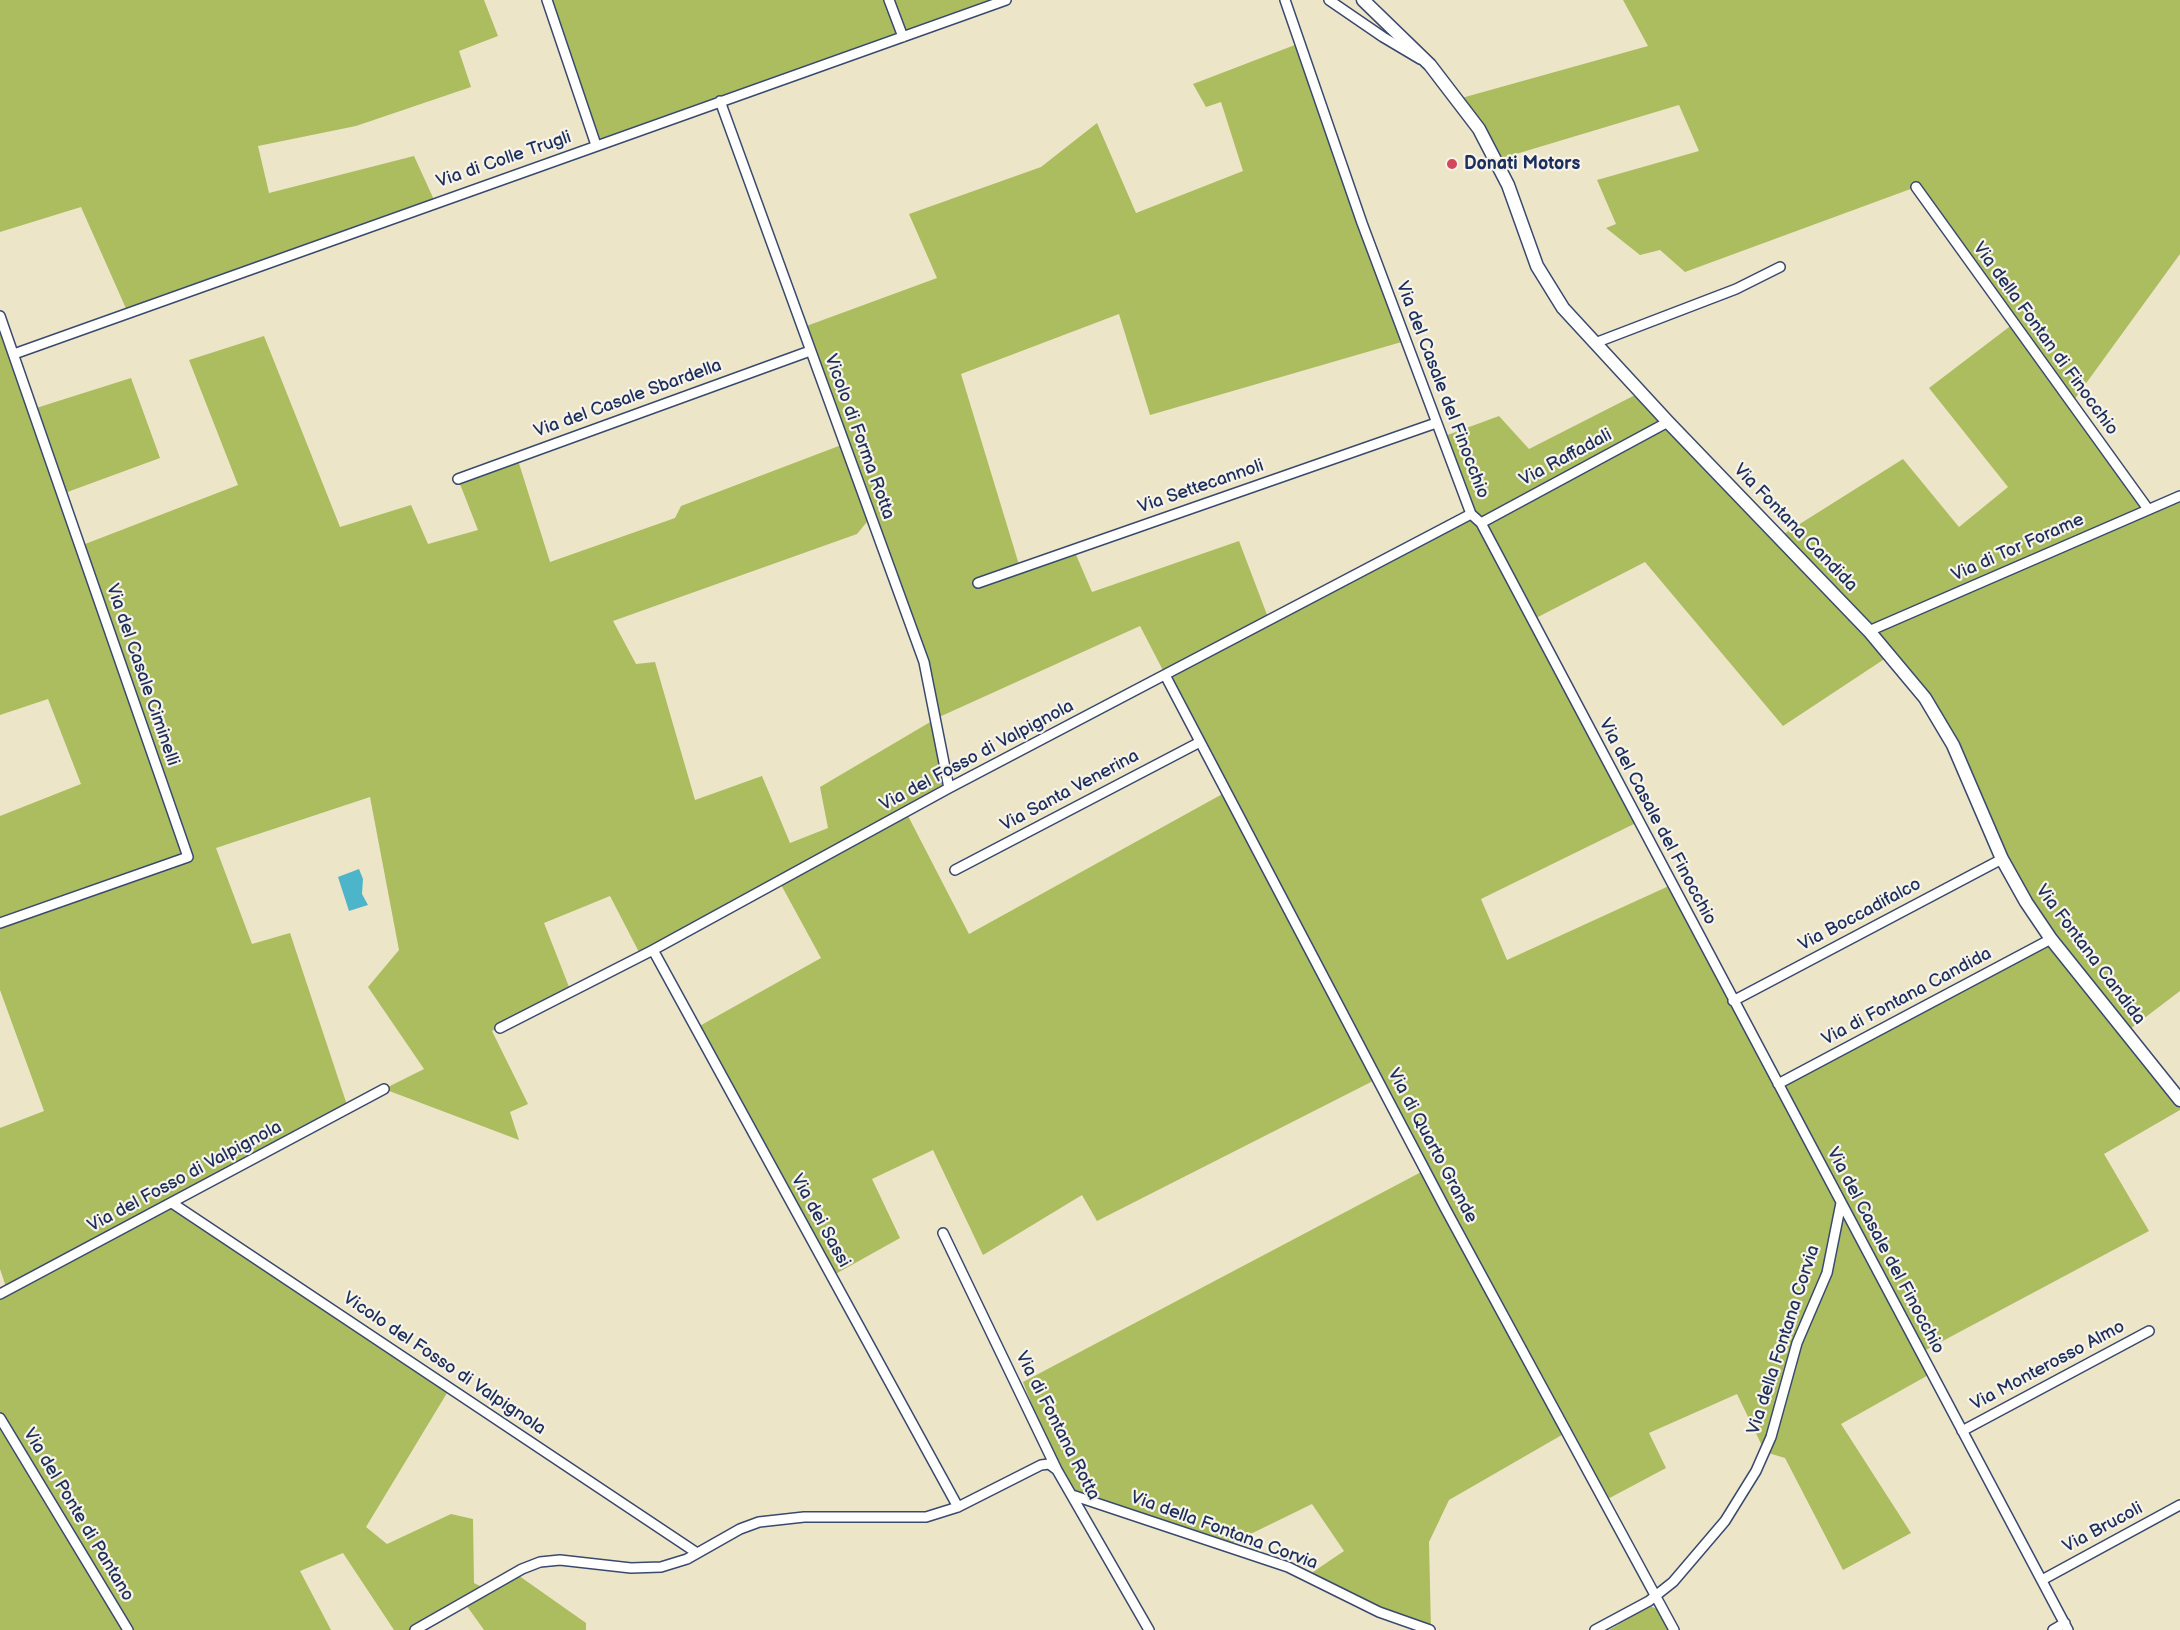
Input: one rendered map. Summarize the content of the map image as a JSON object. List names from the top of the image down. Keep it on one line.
{"streets":{"main road":["Via Fontana Candida"],"street":["Via di Colle Trugli","Via della Fontan di Finocchio","Via del Casale del Finocchio","Via del Casale Sbardella","Vicolo di Forma Rotta","Via Raffadali","Via Settecannoli","Via di Tor Forame","Via del Casale Ciminelli","Via del Fosso di Valpignola","Via Santa Venerina","Via Boccadifalco","Via di Fontana Candida","Via di Quarto Grande","Via dei Sassi","Via della Fontana Corvia","Vicolo del Fosso di Valpignola","Via Monterosso Almo","Via di Fontana Rotta","Via del Ponte di Pantano","Via Brucoli"]},"crossings":[["Via di Colle Trugli","Vicolo di Forma Rotta"],["Via di Colle Trugli","Via del Casale Ciminelli"],["Via della Fontan di Finocchio","Via di Tor Forame"],["Via del Casale del Finocchio","Via Raffadali"],["Via del Casale del Finocchio","Via Settecannoli"],["Via del Casale del Finocchio","Via del Fosso di Valpignola"],["Via del Casale del Finocchio","Via Boccadifalco"],["Via del Casale del Finocchio","Via di Fontana Candida"],["Via del Casale del Finocchio","Via della Fontana Corvia"],["Via del Casale del Finocchio","Via Monterosso Almo"],["Via del Casale del Finocchio","Via Brucoli"],["Via del Casale Sbardella","Vicolo di Forma Rotta"],["Vicolo di Forma Rotta","Via del Fosso di Valpignola"],["Via Raffadali","Via Fontana Candida"],["Via Fontana Candida","Via di Tor Forame"],["Via Fontana Candida","Via Boccadifalco"],["Via Fontana Candida","Via di Fontana Candida"],["Via del Fosso di Valpignola","Via di Quarto Grande"],["Via del Fosso di Valpignola","Via dei Sassi"],["Via del Fosso di Valpignola","Vicolo del Fosso di Valpignola"],["Via Santa Venerina","Via di Quarto Grande"],["Via di Quarto Grande","Via della Fontana Corvia"],["Via della Fontana Corvia","Via di Fontana Rotta"]],"places":["Donati Motors"]}
